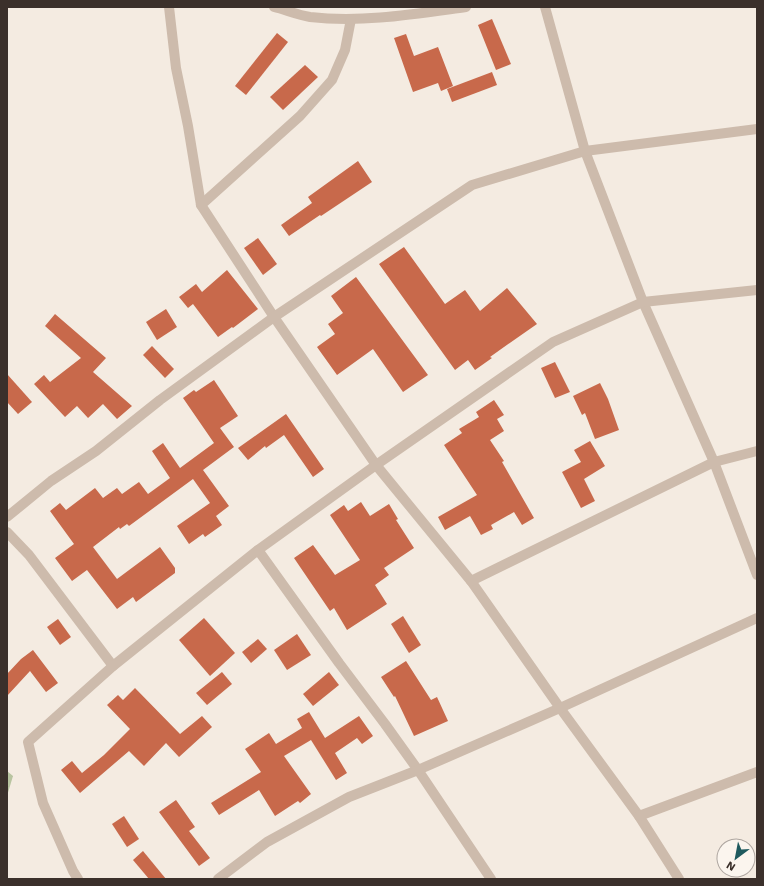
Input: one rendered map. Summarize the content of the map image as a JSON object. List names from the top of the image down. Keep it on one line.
{"north":"bottom left"}
